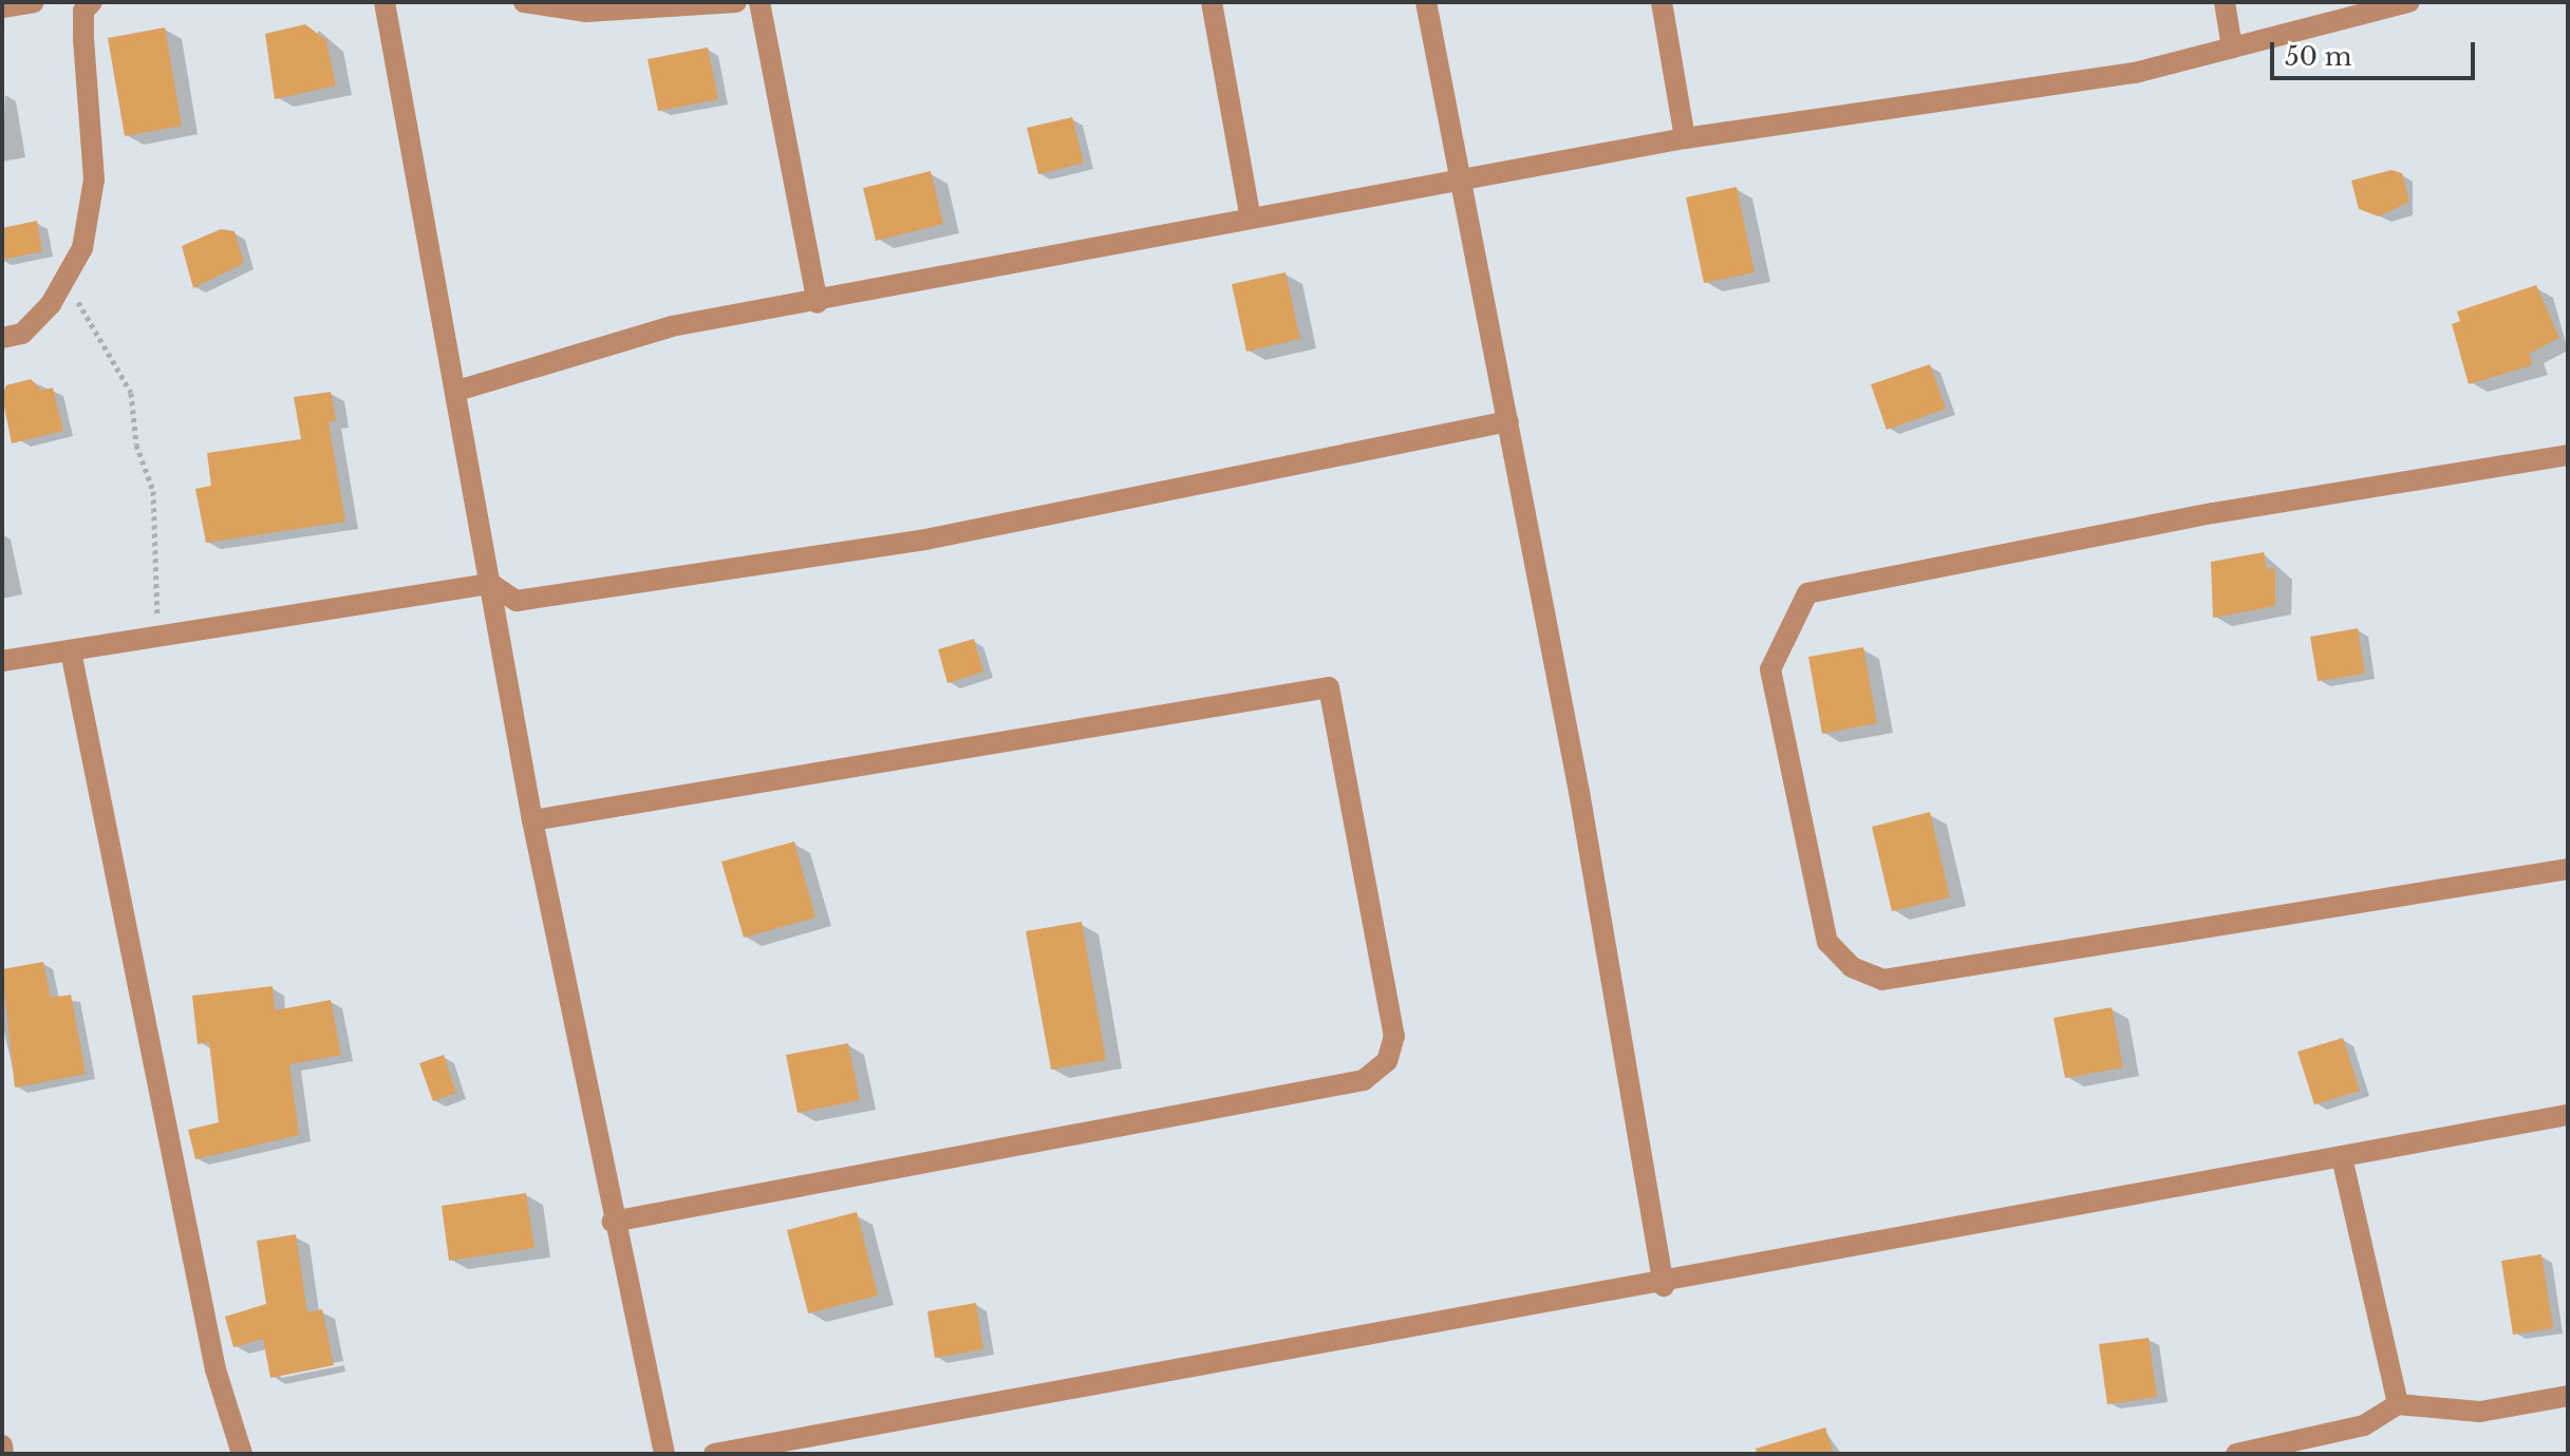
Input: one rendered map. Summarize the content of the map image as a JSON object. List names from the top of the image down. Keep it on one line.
{"scale_bar":"50 m"}
